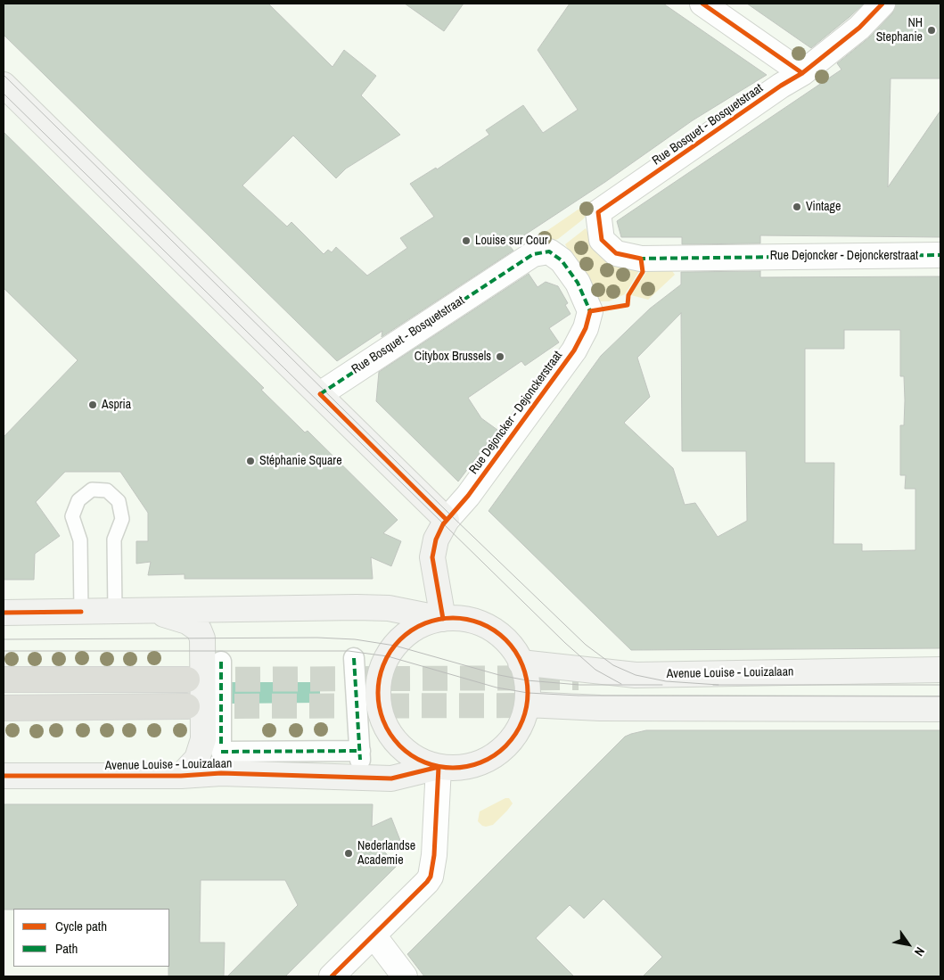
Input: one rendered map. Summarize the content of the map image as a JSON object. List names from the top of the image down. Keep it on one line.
{"streets":{"main road":["Avenue Louise - Louizalaan"],"street":["Rue Bosquet - Bosquetstraat","Rue Dejoncker - Dejonckerstraat"]},"crossings":[["Rue Bosquet - Bosquetstraat","Rue Dejoncker - Dejonckerstraat"]],"places":["NH Stephanie","Vintage","Louise sur Cour","Citybox Brussels","Aspria","Stéphanie Square","Nederlandse Academie"],"legend":["Cycle path","Path"],"north":"bottom right"}
